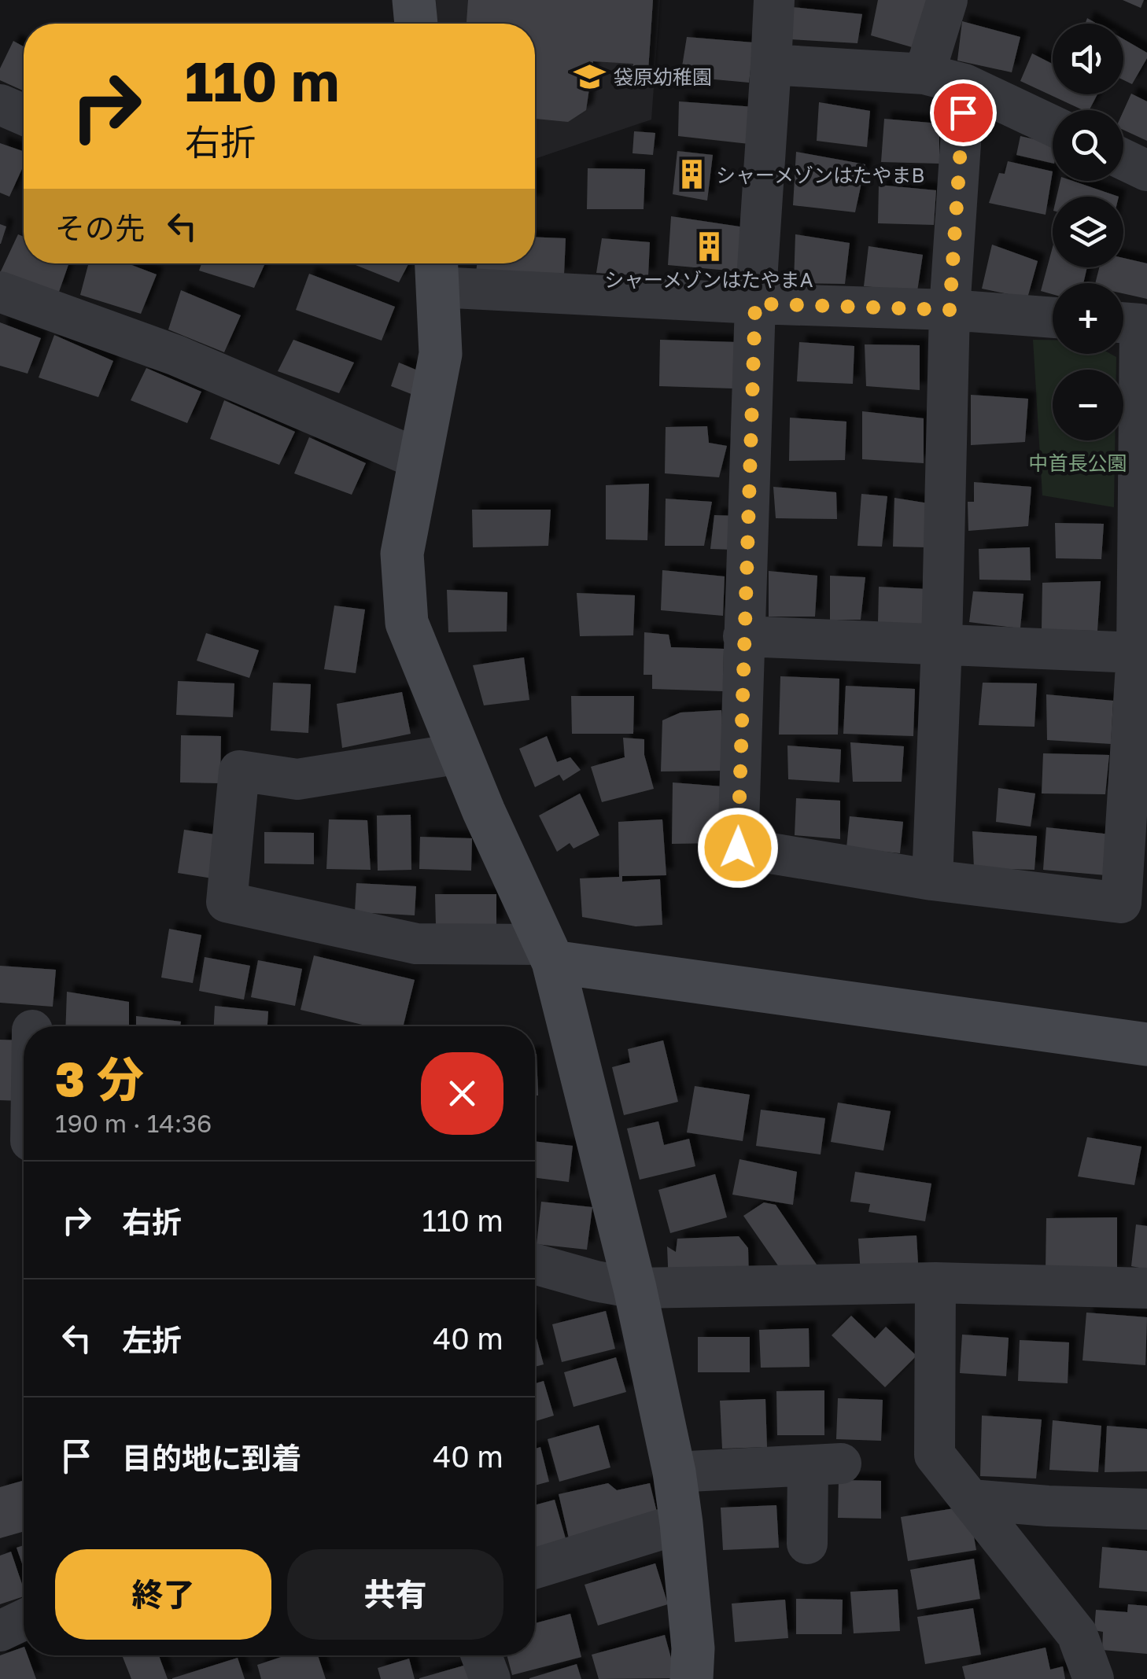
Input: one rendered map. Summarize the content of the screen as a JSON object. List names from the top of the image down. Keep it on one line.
{"parks":["中首長公園"],"places":{"school or university":["袋原幼稚園"],"building":["シャーメゾンはたやまB","シャーメゾンはたやまA"]},"page":{"map_buttons":["+","−"],"turn":["110 m","右折"],"then":"その先","heading":["3 分","190 m · 14:36"],"list":[{"name":"右折","value":"110 m"},{"name":"左折","value":"40 m"},{"name":"目的地に到着","value":"40 m"}],"buttons":["終了","共有"]}}
